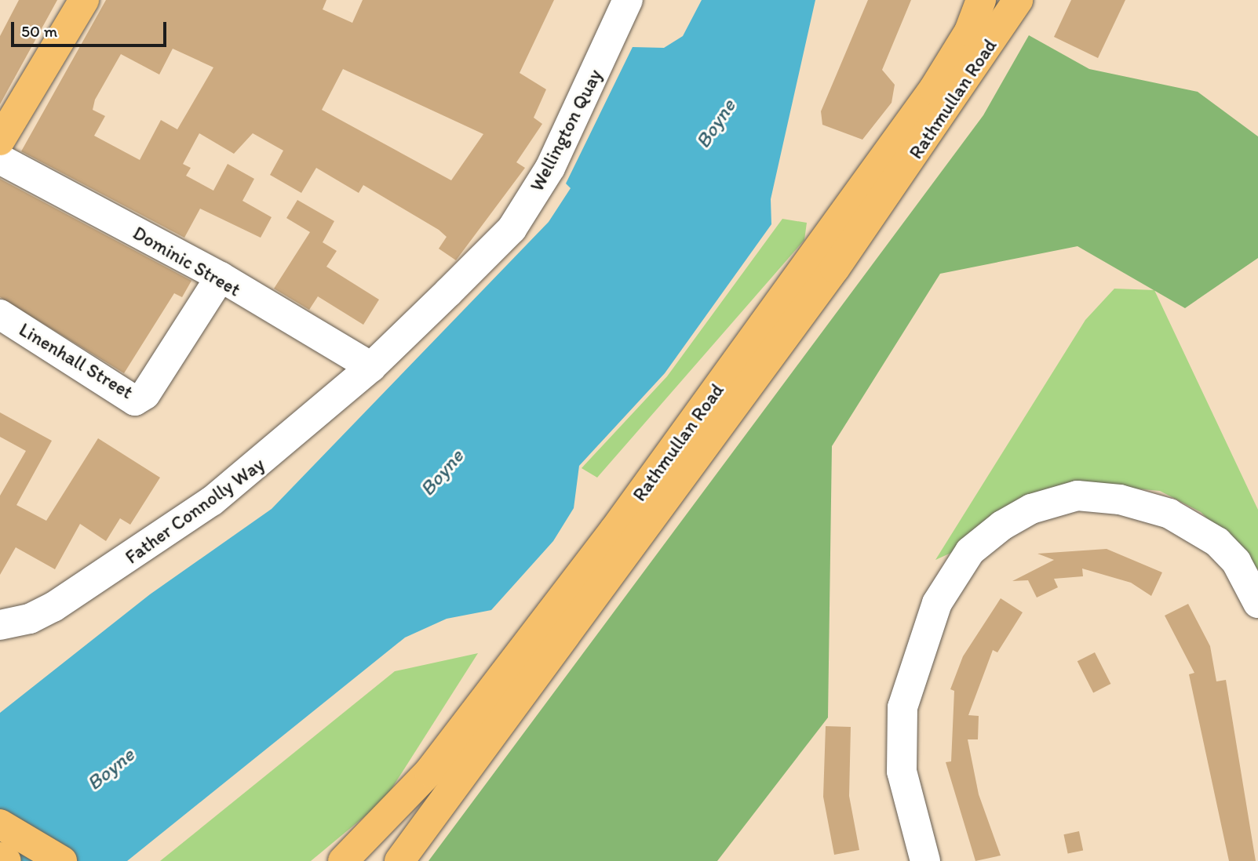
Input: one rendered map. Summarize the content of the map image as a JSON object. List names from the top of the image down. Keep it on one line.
{"streets":{"main road":["Rathmullan Road"],"street":["Wellington Quay","Dominic Street","Linenhall Street","Father Connolly Way"]},"crossings":[["Wellington Quay","Dominic Street"],["Wellington Quay","Father Connolly Way"],["Dominic Street","Linenhall Street"],["Dominic Street","Father Connolly Way"]],"water":["Boyne"],"scale_bar":"50 m"}
